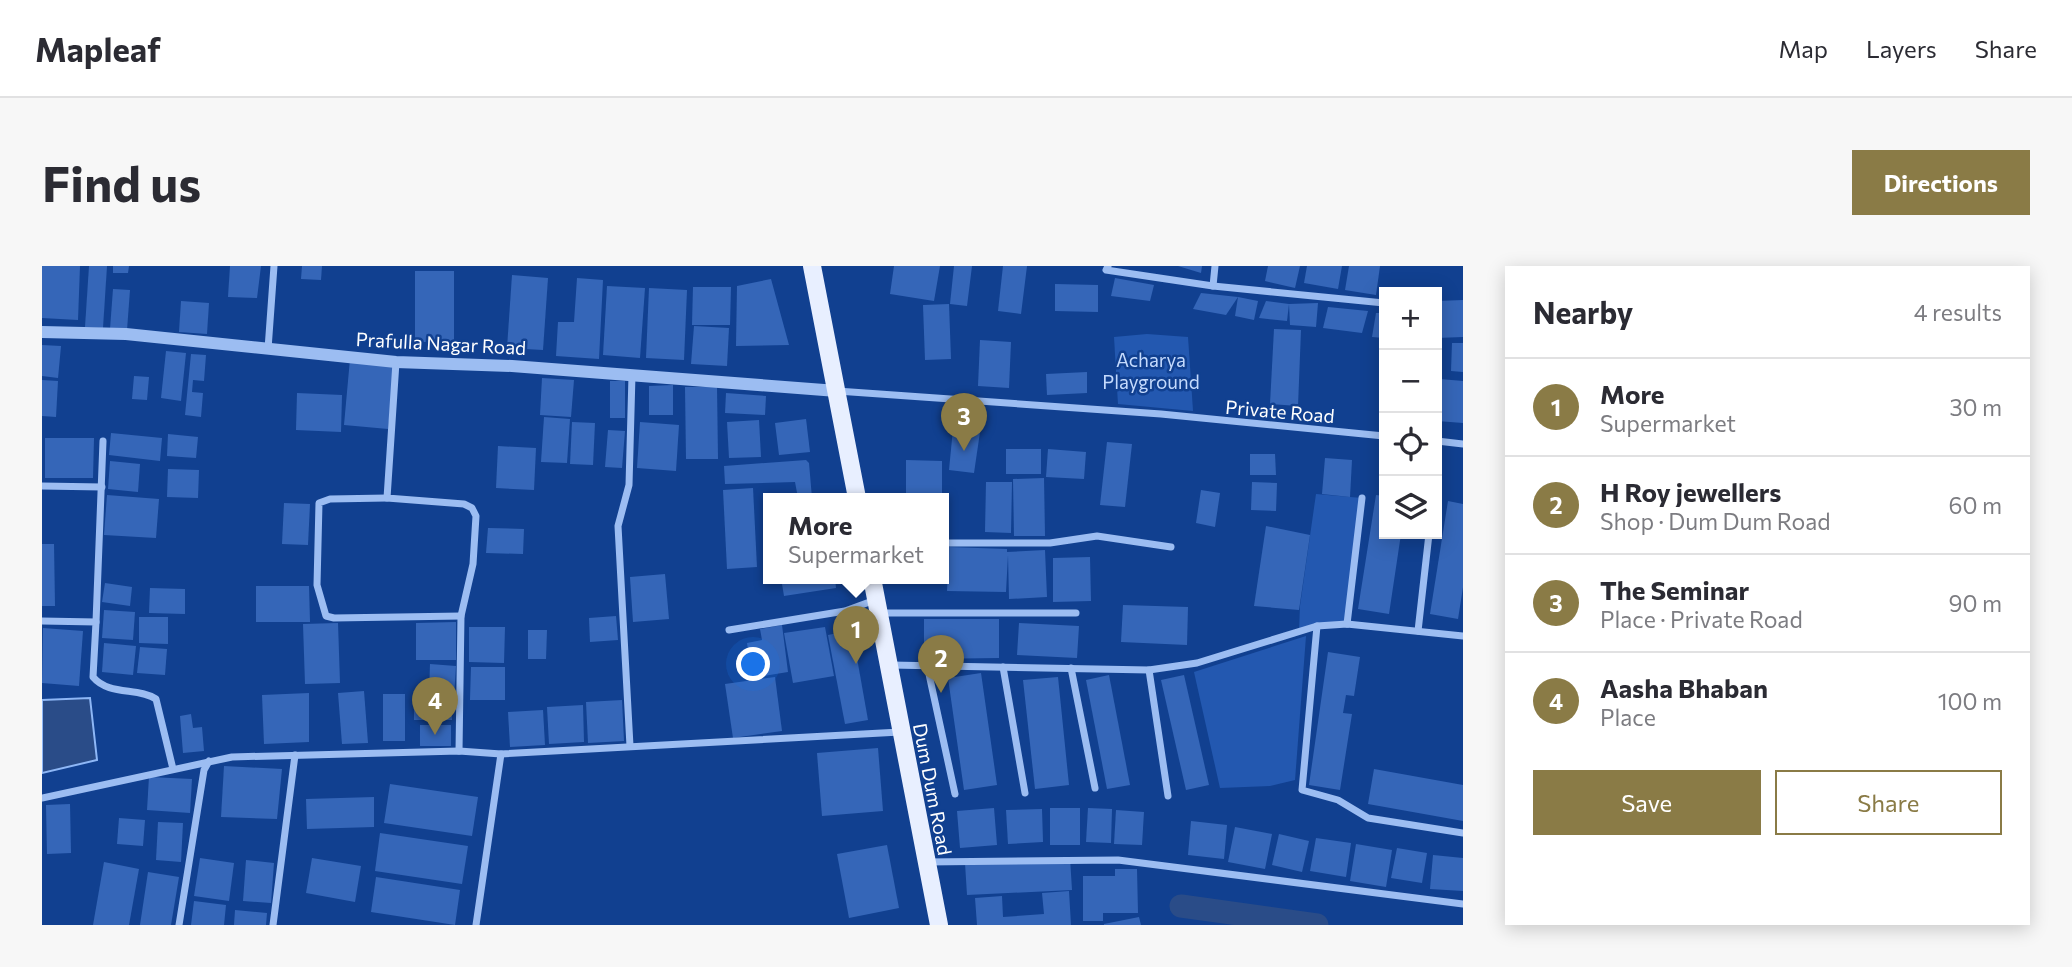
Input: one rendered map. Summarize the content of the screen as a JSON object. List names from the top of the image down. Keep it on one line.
{"streets":{"main road":["Dum Dum Road"],"street":["Prafulla Nagar Road","Private Road"]},"crossings":[["Prafulla Nagar Road","Private Road"]],"parks":["Acharya Playground"],"page":{"header":"Mapleaf","nav":["Map","Layers","Share"],"buttons":["Directions",["Save","Share"]],"title":"Find us","heading":["Nearby","4 results"],"map_buttons":["+","−"],"list":[{"mark":"1","name":"More","note":"Supermarket","value":"30 m"},{"mark":"2","name":"H Roy jewellers","note":"Shop · Dum Dum Road","value":"60 m"},{"mark":"3","name":"The Seminar","note":"Place · Private Road","value":"90 m"},{"mark":"4","name":"Aasha Bhaban","note":"Place","value":"100 m"}],"pins":["3","1","2","4"],"popup":["More","Supermarket"]}}
